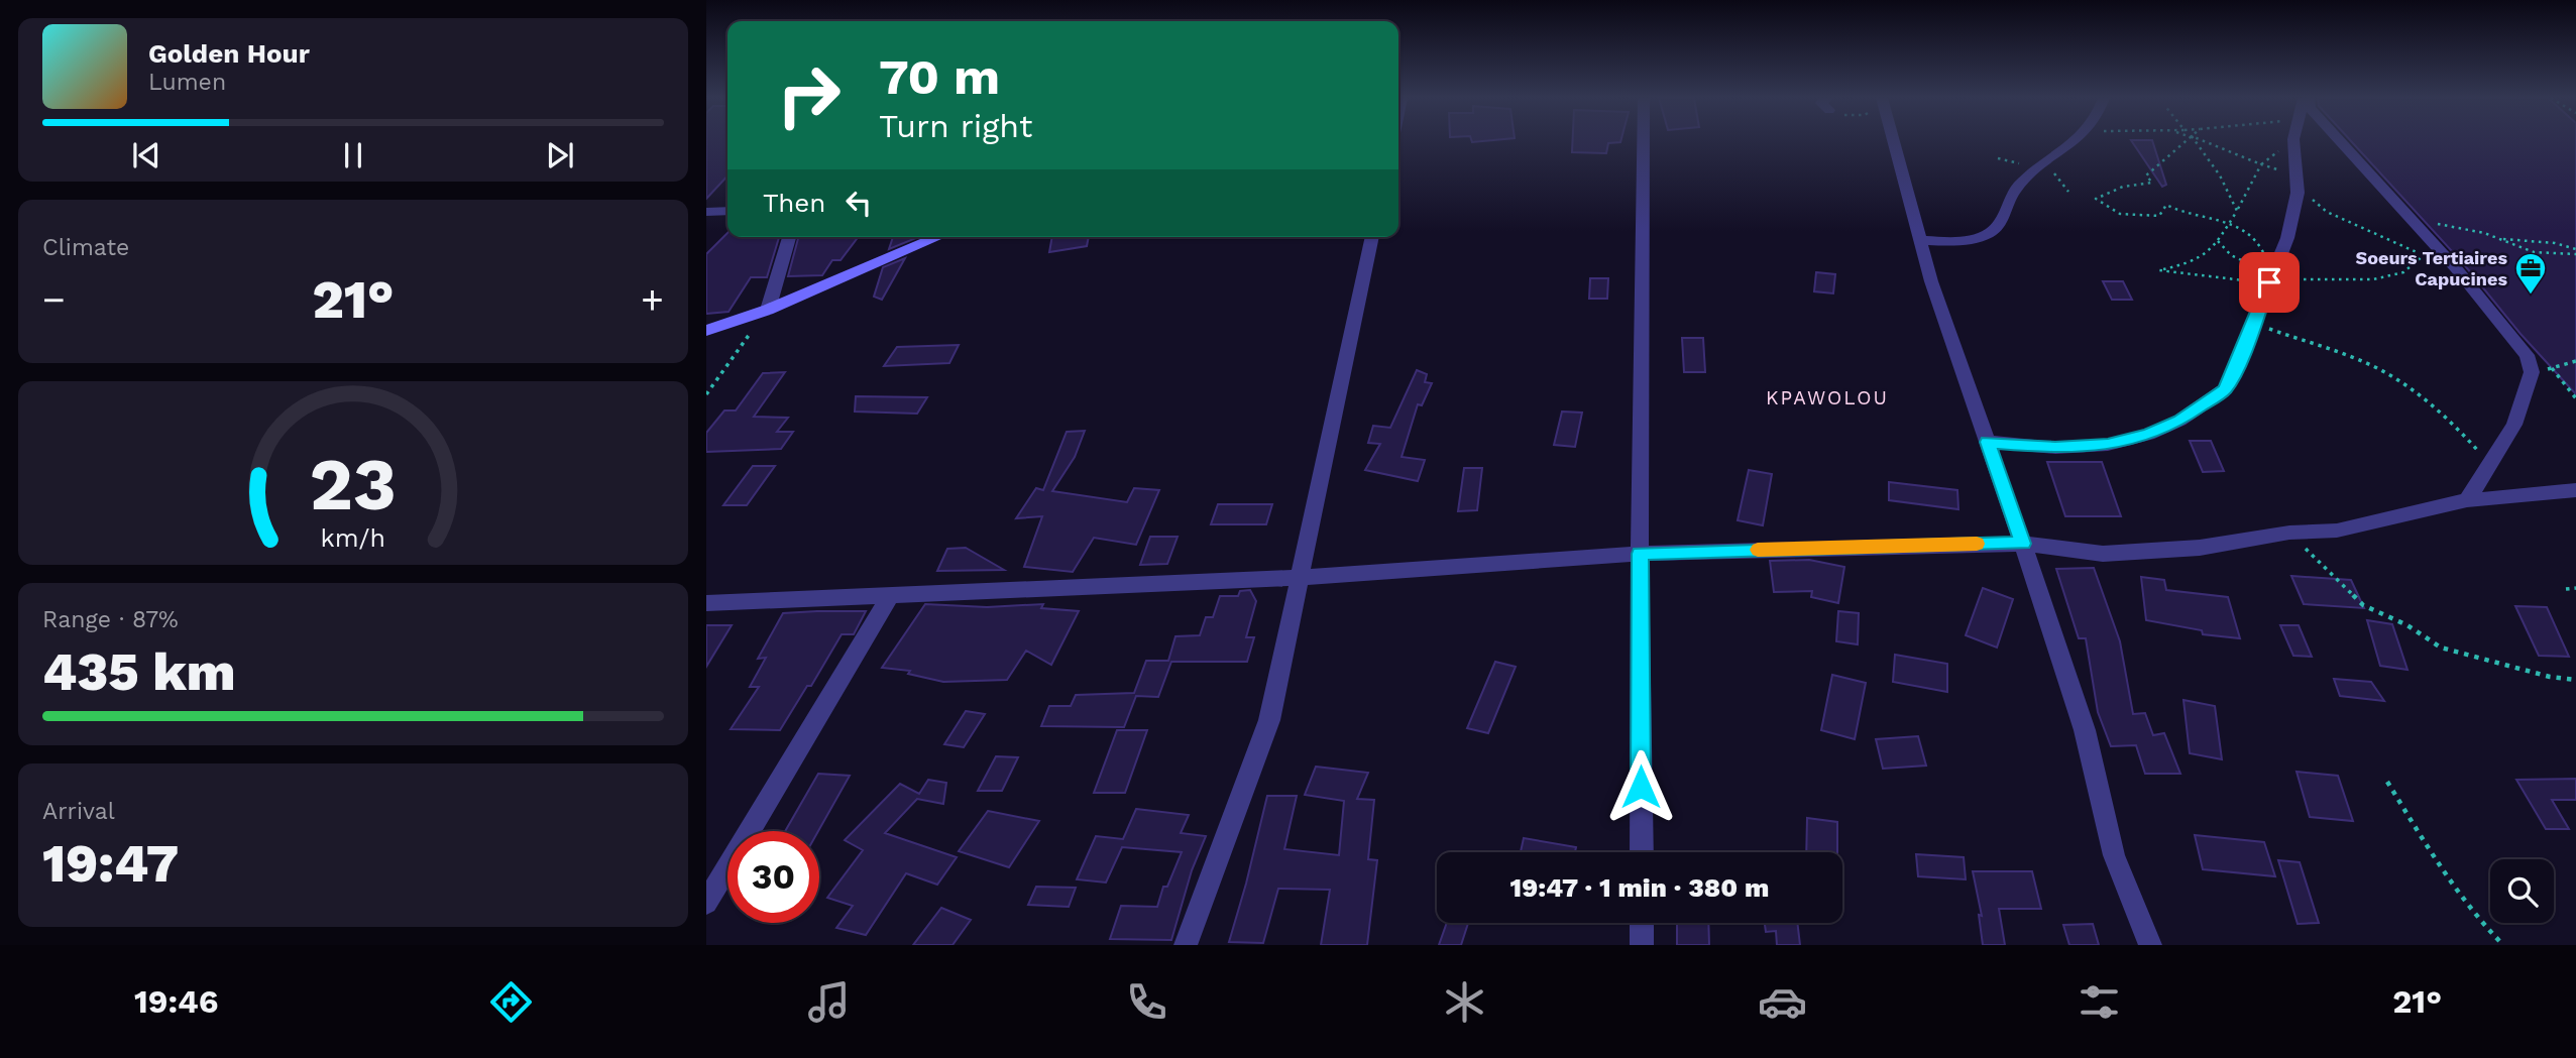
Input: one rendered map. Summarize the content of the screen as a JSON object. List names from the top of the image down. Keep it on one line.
{"districts":["KPAWOLOU"],"places":{"office":["Soeurs Tertiaires Capucines"]},"page":{"turn":["70 m","Turn right"],"song":["Golden Hour","Lumen"],"then":"Then","tile":["Climate",["Range · 87%","435 km"],["Arrival","19:47"]],"heat":["−","21°","+"],"limit":"30","trip":"19:47 · 1 min · 380 m","tabs":["19:46","21°"],"gauge":["23","km/h"]}}
